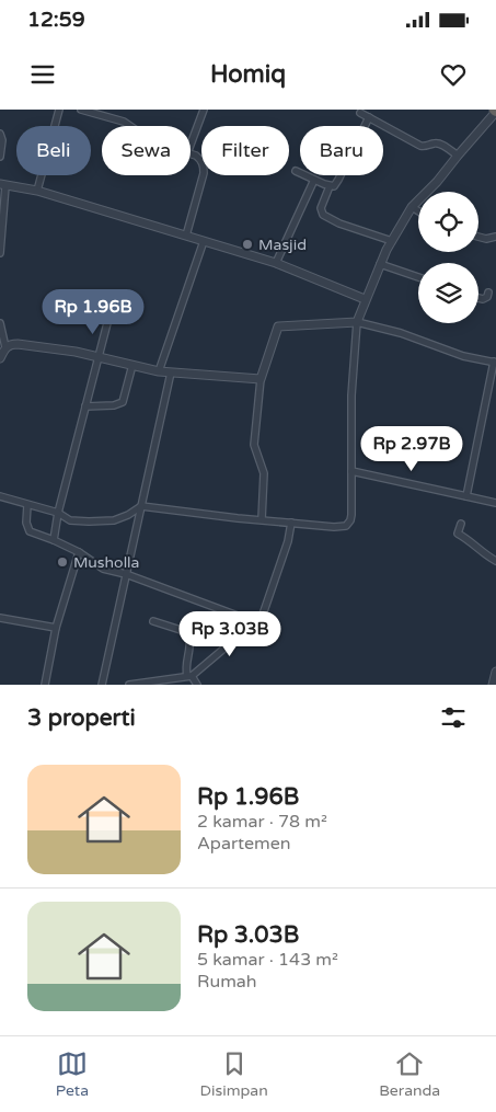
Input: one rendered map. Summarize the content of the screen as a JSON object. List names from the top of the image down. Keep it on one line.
{"places":["Masjid","Musholla"],"page":{"status":"12:59","header":"Homiq","chip":["Beli","Sewa","Filter","Baru"],"price":["Rp 1.96B","Rp 2.97B","Rp 3.03B"],"heading":"3 properti","list":[{"name":"Rp 1.96B","note":"2 kamar · 78 m² · Apartemen"},{"name":"Rp 3.03B","note":"5 kamar · 143 m² · Rumah"}],"tabs":["Peta","Disimpan","Beranda"]}}
